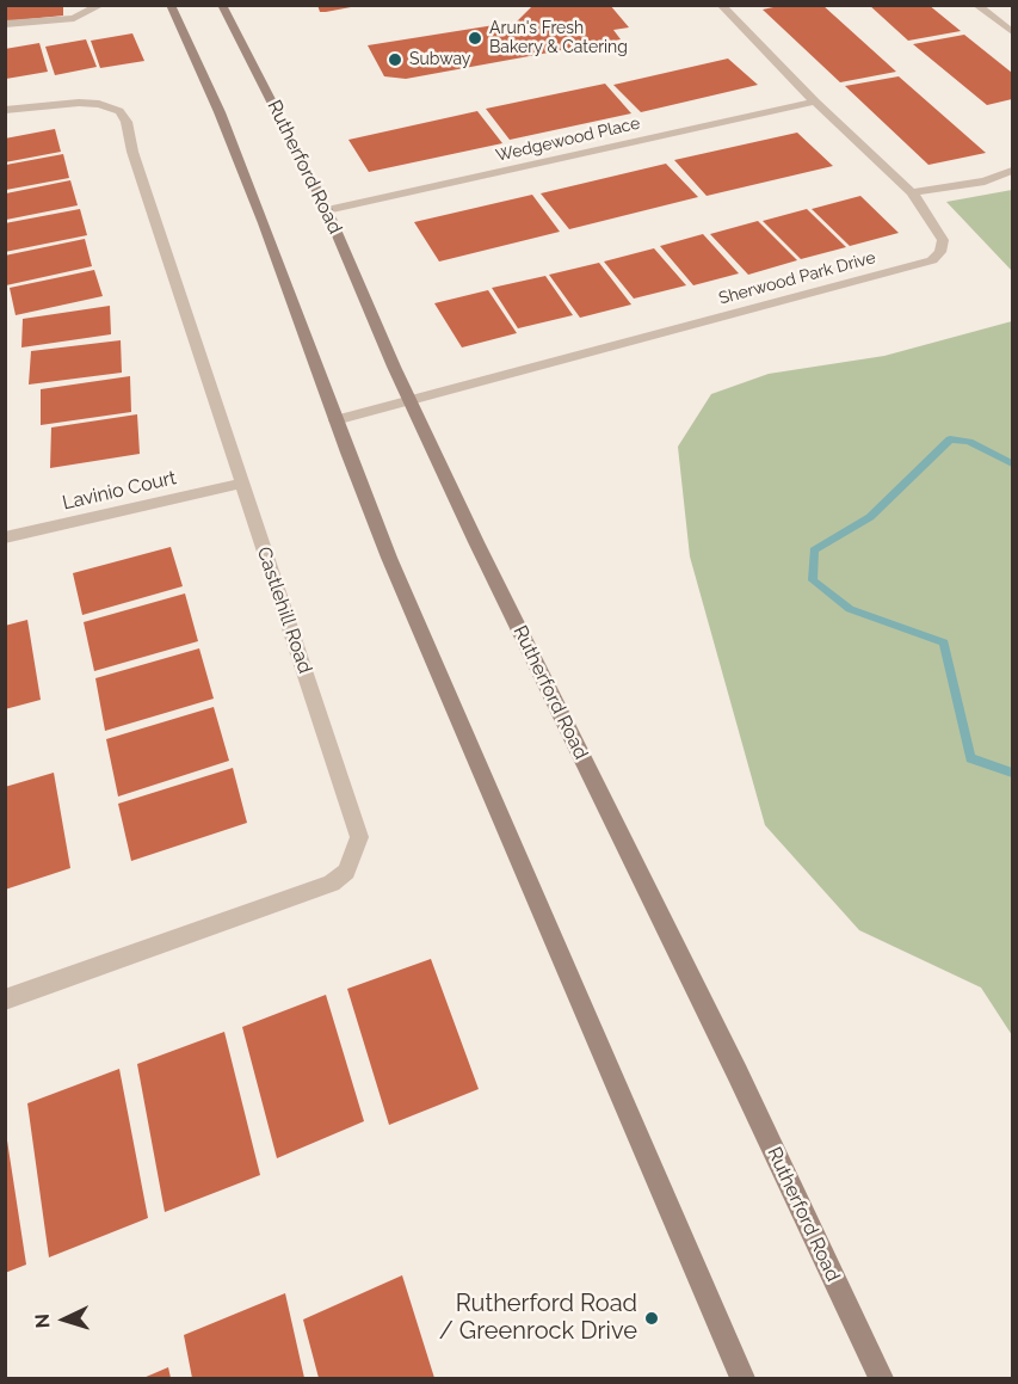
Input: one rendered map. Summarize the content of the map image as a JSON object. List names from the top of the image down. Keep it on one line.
{"streets":{"main road":["Rutherford Road"],"street":["Wedgewood Place","Sherwood Park Drive","Lavinio Court","Castlehill Road"]},"crossings":[["Wedgewood Place","Rutherford Road"],["Wedgewood Place","Sherwood Park Drive"],["Rutherford Road","Sherwood Park Drive"],["Lavinio Court","Castlehill Road"]],"places":["Arun's Fresh Bakery & Catering","Subway","Rutherford Road / Greenrock Drive"],"north":"left"}
